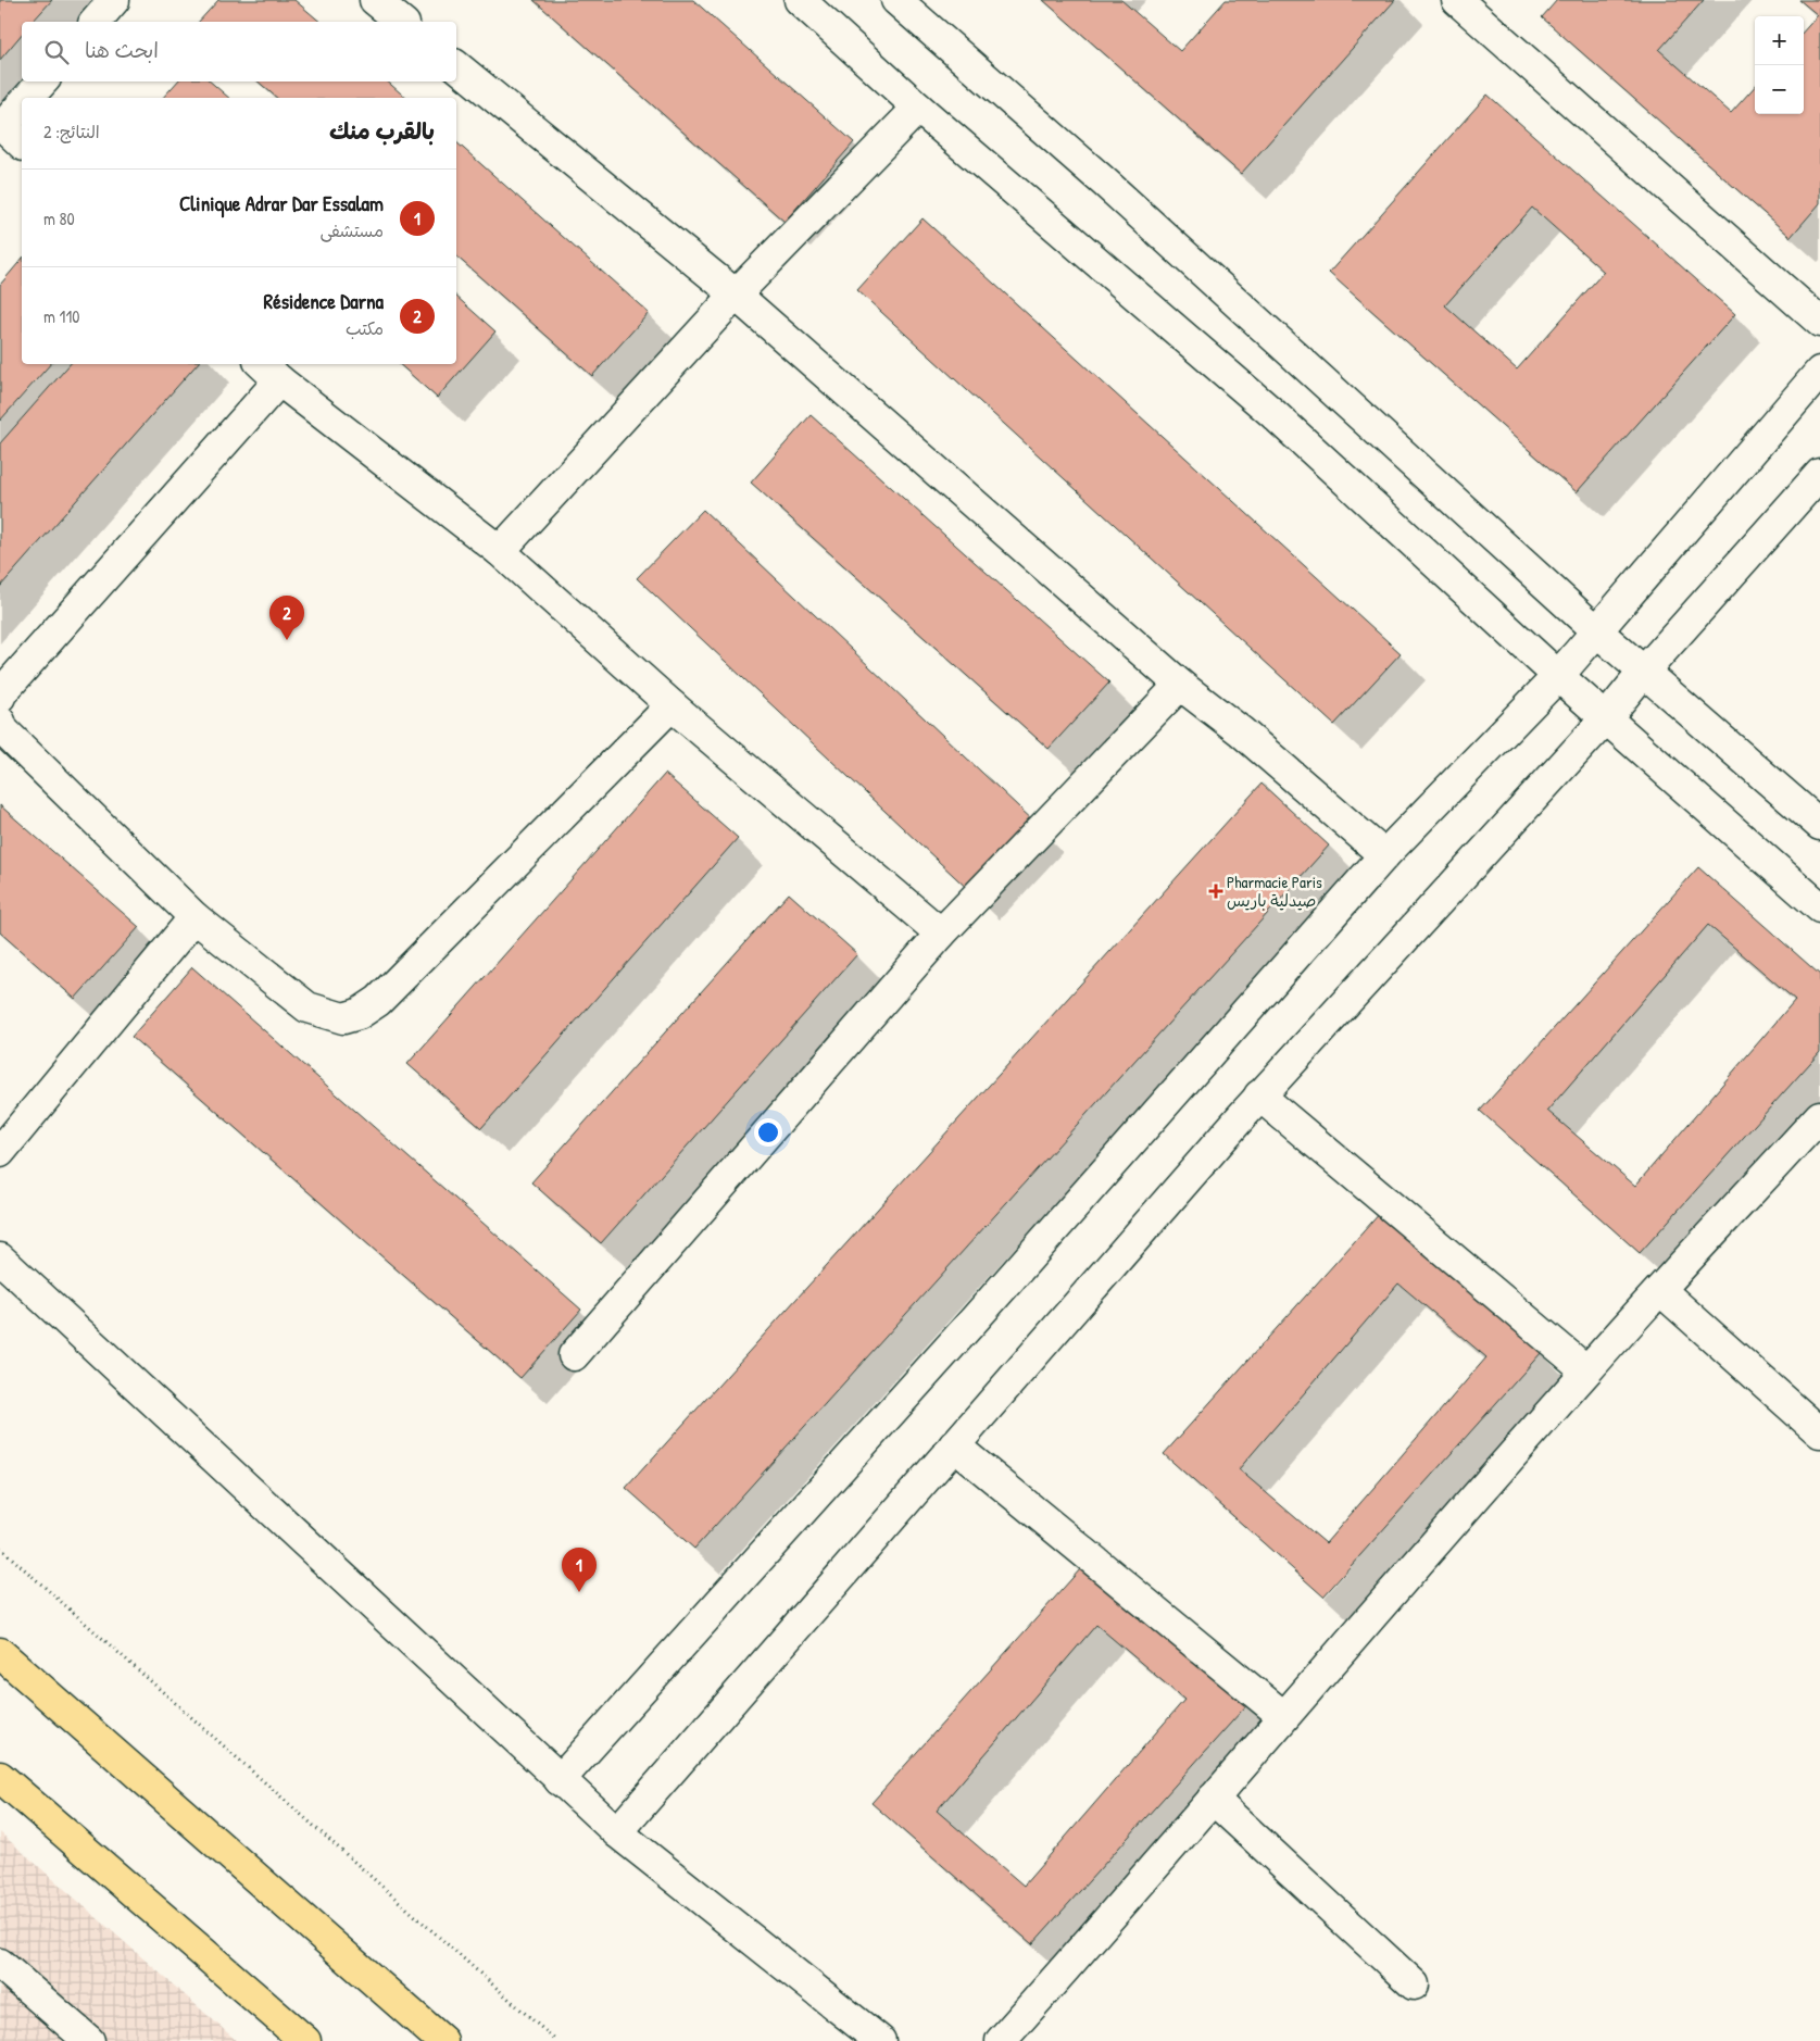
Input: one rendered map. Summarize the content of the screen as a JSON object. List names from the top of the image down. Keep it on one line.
{"places":{"health":["Pharmacie Paris صيدلية باريس"]},"page":{"map_buttons":["+","−"],"search":"ابحث هنا","heading":["بالقرب منك","النتائج: 2"],"list":[{"mark":"1","name":"Clinique Adrar Dar Essalam","note":"مستشفى","value":"80 m"},{"mark":"2","name":"Résidence Darna","note":"مكتب","value":"110 m"}],"pins":["2","1"]}}
